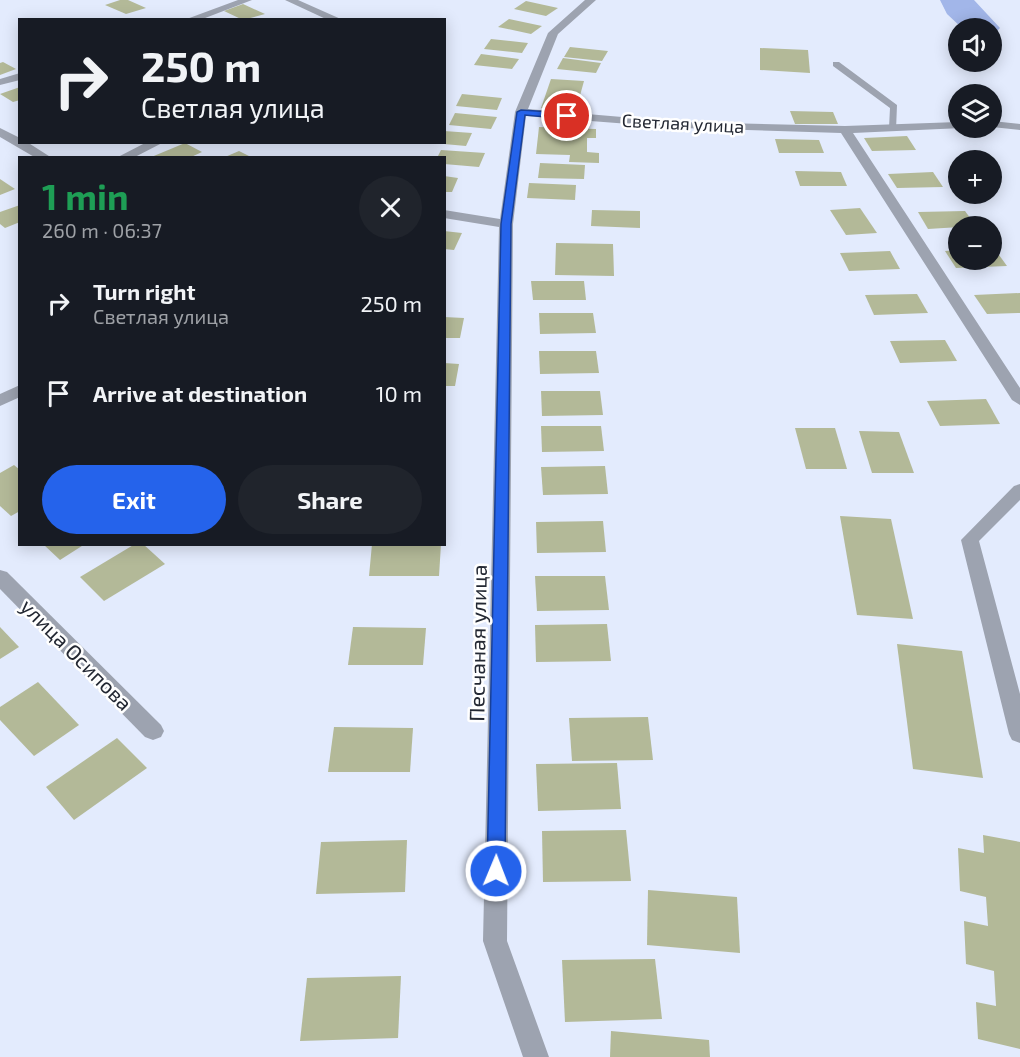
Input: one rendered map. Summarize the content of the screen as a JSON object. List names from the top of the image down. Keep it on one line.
{"streets":{"street":["Светлая улица","Песчаная улица","улица Осипова"]},"crossings":[["Светлая улица","Песчаная улица"]],"page":{"map_buttons":["+","−"],"turn":["250 m","Светлая улица"],"heading":["1 min","260 m · 06:37"],"list":[{"name":"Turn right","note":"Светлая улица","value":"250 m"},{"name":"Arrive at destination","value":"10 m"}],"buttons":["Exit","Share"]}}
